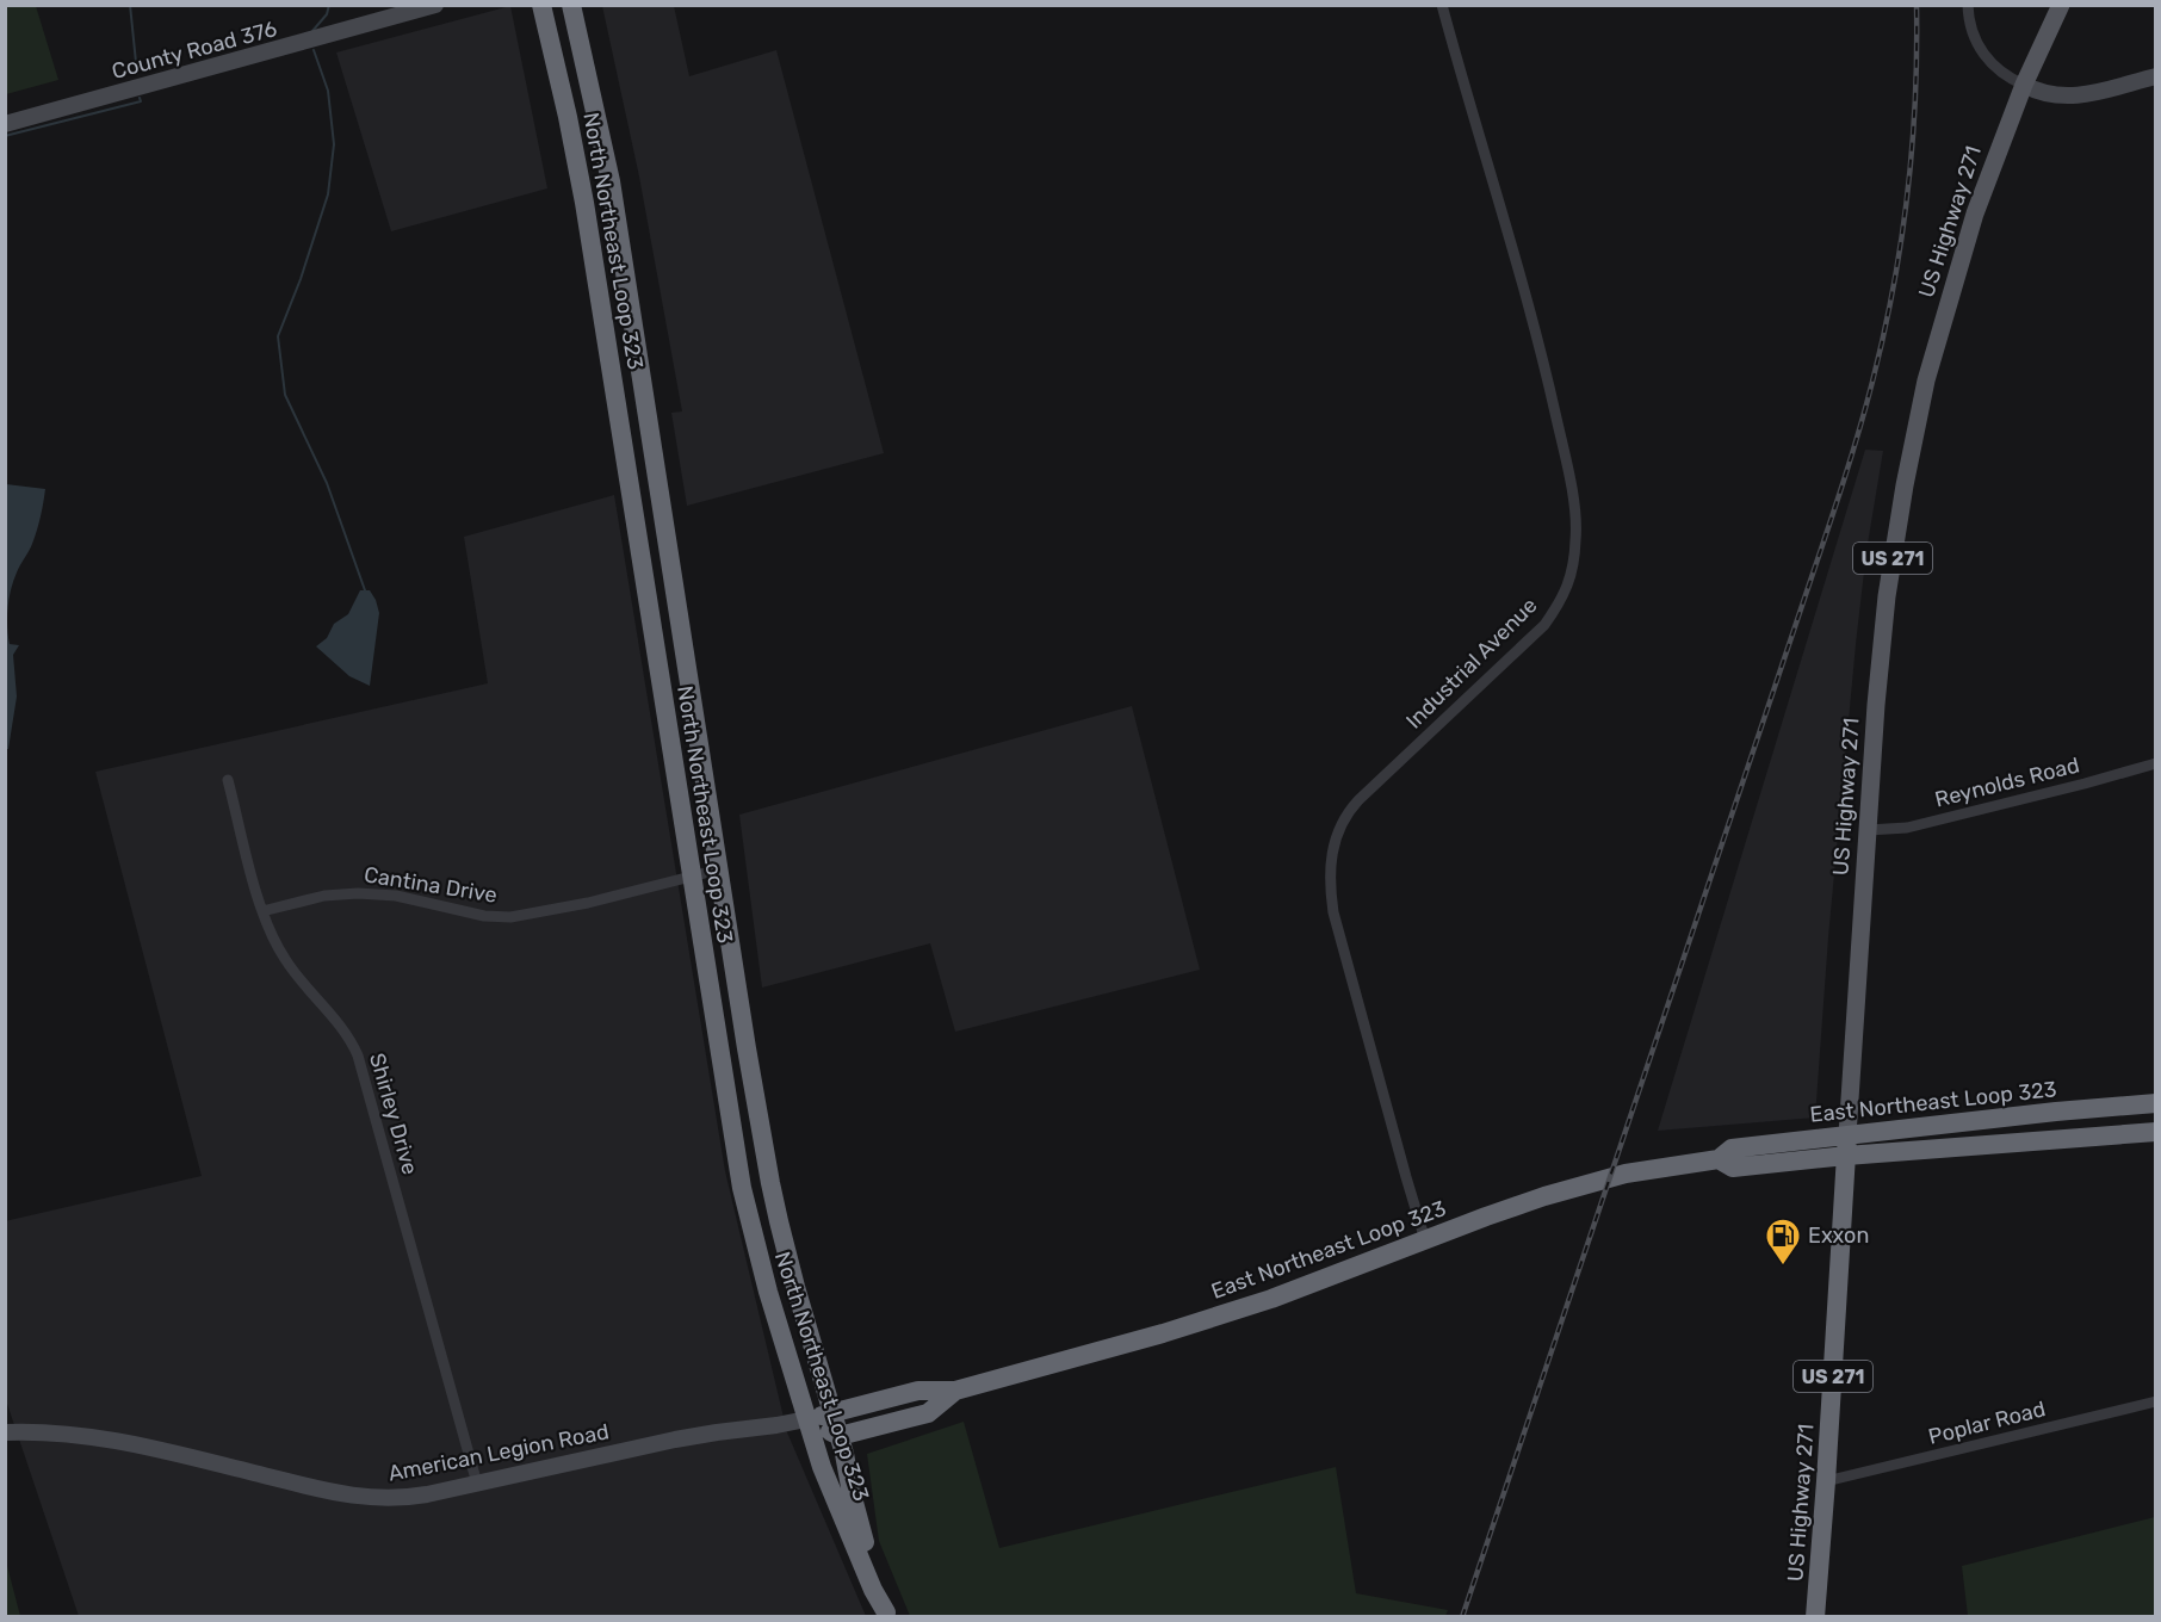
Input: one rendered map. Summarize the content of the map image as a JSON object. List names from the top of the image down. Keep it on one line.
{"streets":{"highway":["US Highway 271","North Northeast Loop 323","US 271","East Northeast Loop 323","American Legion Road"],"street":["County Road 376","Industrial Avenue","Reynolds Road","Cantina Drive","Shirley Drive","Poplar Road"]},"crossings":[["US Highway 271","Reynolds Road"],["US Highway 271","East Northeast Loop 323"],["US Highway 271","Poplar Road"],["North Northeast Loop 323","Cantina Drive"],["North Northeast Loop 323","East Northeast Loop 323"],["North Northeast Loop 323","American Legion Road"],["Industrial Avenue","East Northeast Loop 323"],["Cantina Drive","Shirley Drive"],["East Northeast Loop 323","American Legion Road"],["Shirley Drive","American Legion Road"]],"places":{"fuel station":["Exxon"]}}
